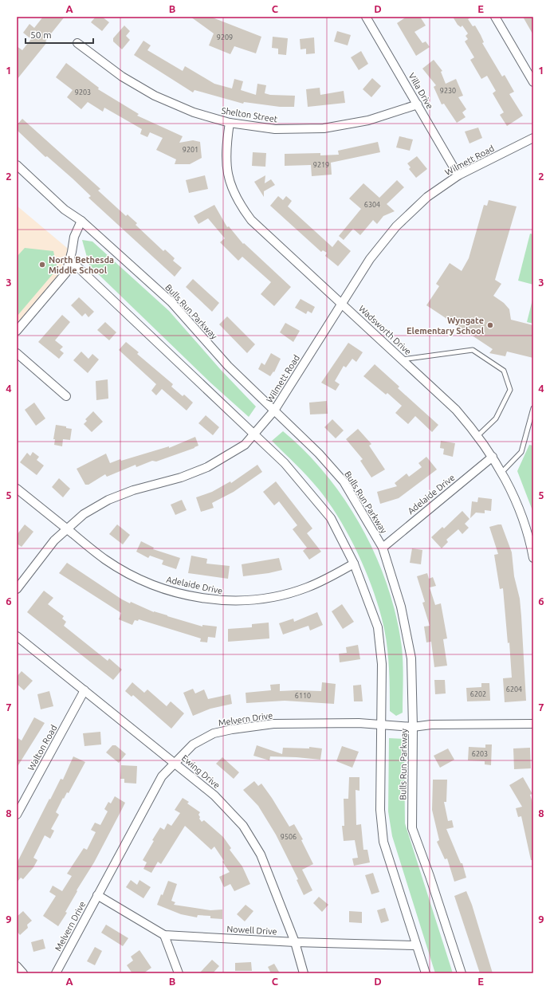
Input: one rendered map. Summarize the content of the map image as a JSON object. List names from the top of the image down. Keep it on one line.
{"streets":{"street":["Villa Drive","Shelton Street","Wilmett Road","Bulls Run Parkway","Wadsworth Drive","Adelaide Drive","Melvern Drive","Walton Road","Ewing Drive","Nowell Drive"]},"crossings":[["Villa Drive","Shelton Street"],["Villa Drive","Wilmett Road"],["Shelton Street","Wadsworth Drive"],["Wilmett Road","Bulls Run Parkway"],["Wilmett Road","Wadsworth Drive"],["Wilmett Road","Adelaide Drive"],["Bulls Run Parkway","Adelaide Drive"],["Bulls Run Parkway","Melvern Drive"],["Wadsworth Drive","Adelaide Drive"],["Melvern Drive","Ewing Drive"],["Melvern Drive","Nowell Drive"],["Walton Road","Ewing Drive"],["Ewing Drive","Nowell Drive"]],"places":["North Bethesda Middle School","Wyngate Elementary School"],"house_numbers":["9209","9230","9203","9201","9219","6304","6204","6202","6110","6203","9506"],"scale_bar":"50 m","grid":{"columns":["A","B","C","D","E"],"rows":["1","2","3","4","5","6","7","8","9"]}}
